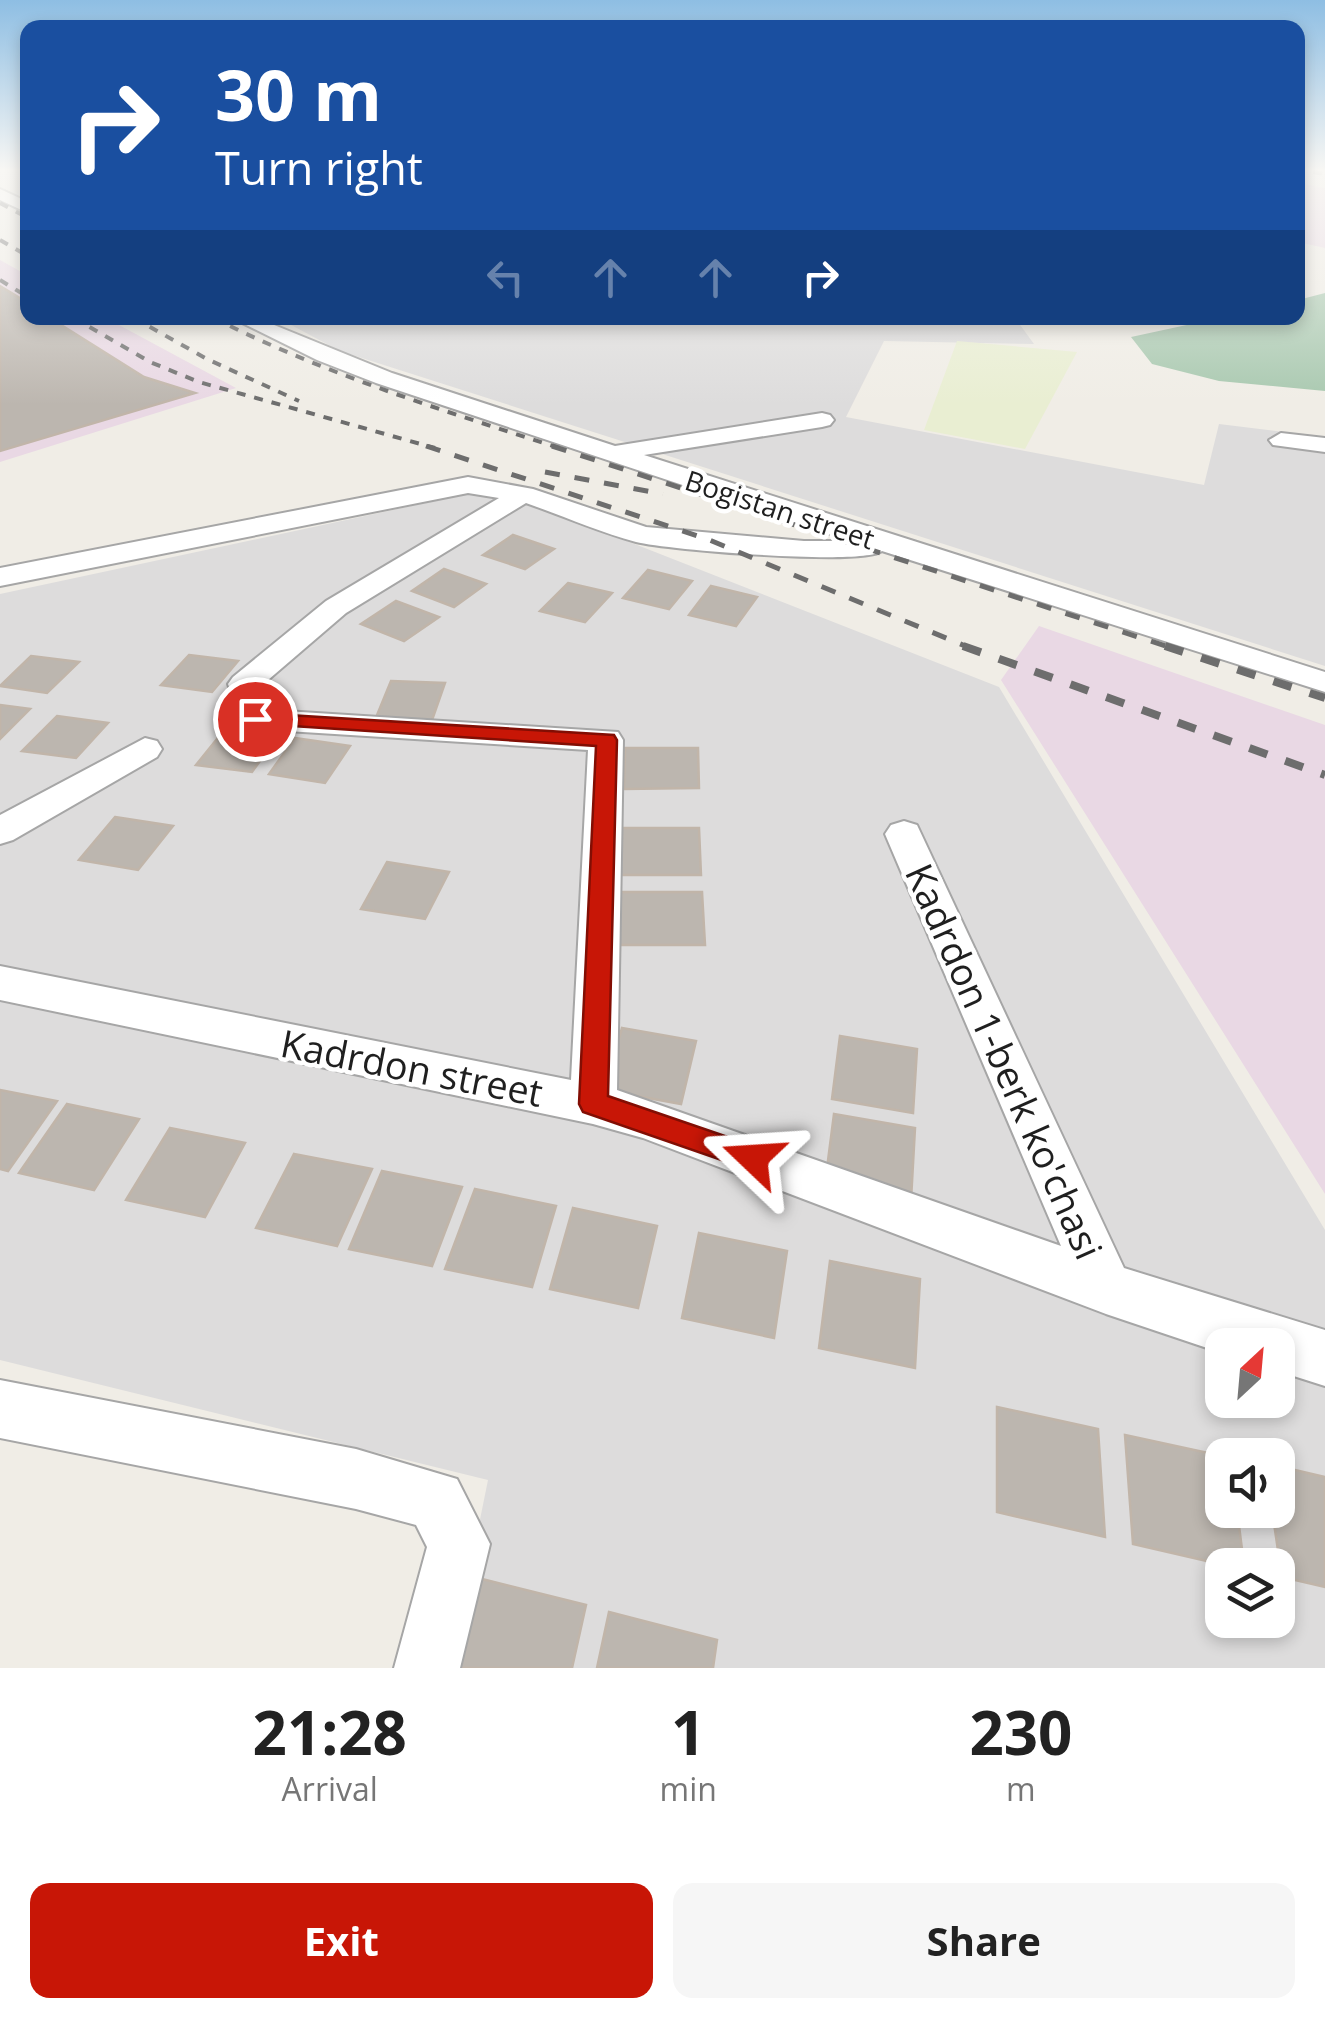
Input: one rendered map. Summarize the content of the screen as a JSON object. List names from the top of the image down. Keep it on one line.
{"streets":{"street":["Bogistan street","Kadrdon 1-berk ko'chasi","Kadrdon street"]},"crossings":[["Kadrdon 1-berk ko'chasi","Kadrdon street"]],"north":"top right","page":{"turn":["30 m","Turn right"],"eta":["21:28","Arrival","1","min","230","m"],"buttons":["Exit","Share"]}}
